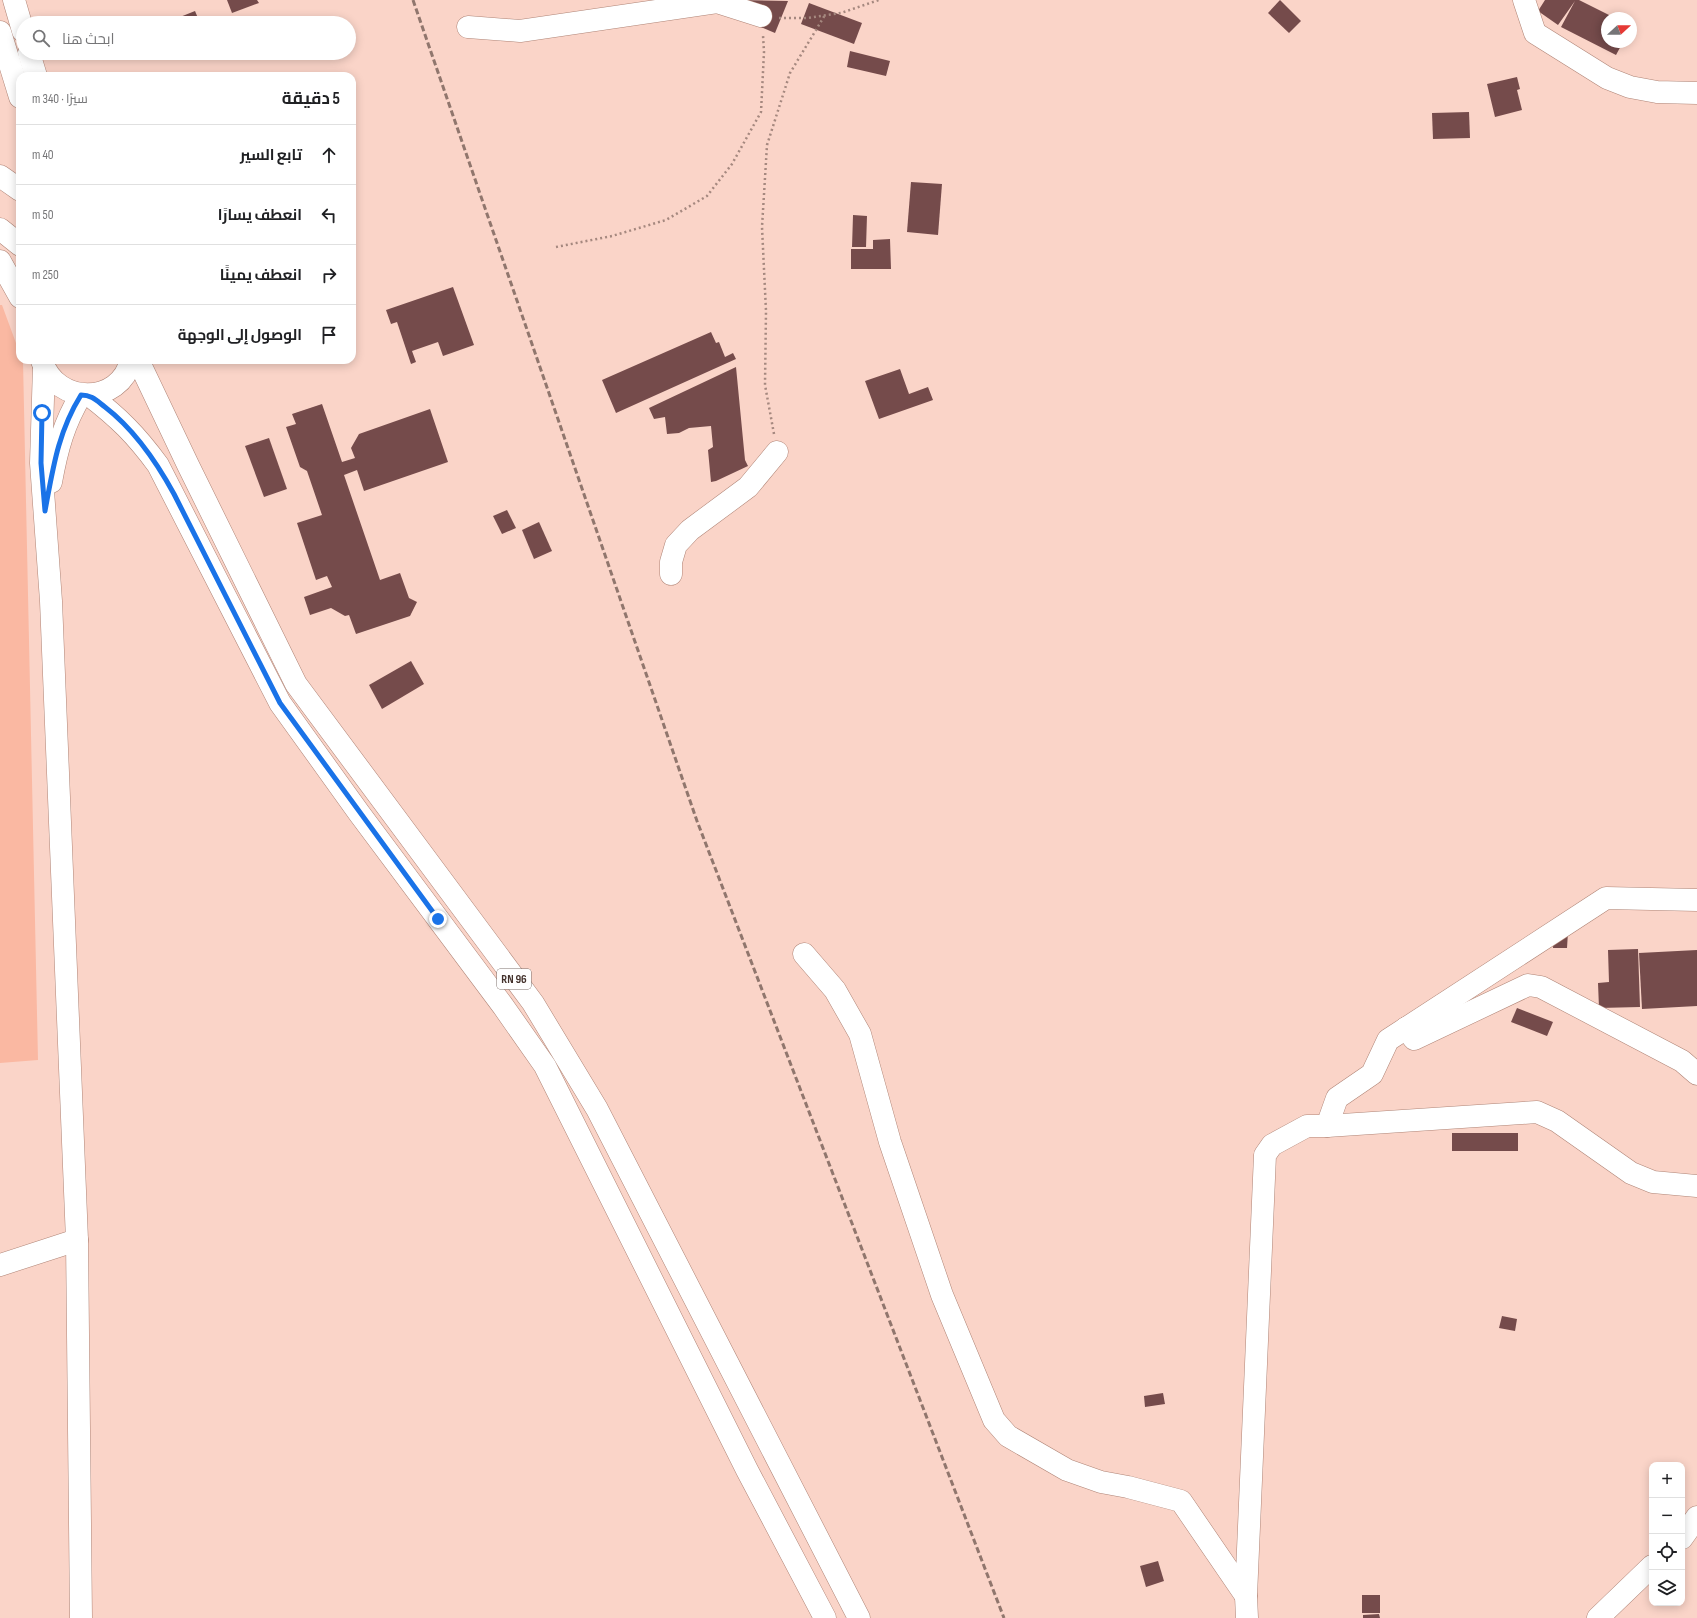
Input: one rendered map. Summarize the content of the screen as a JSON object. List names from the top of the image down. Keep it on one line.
{"streets":{"main road":["RN 96"]},"north":"right","page":{"search":"ابحث هنا","heading":["5 دقيقة","سيرًا · 340 m"],"list":[["تابع السير","40 m"],["انعطف يسارًا","50 m"],["انعطف يمينًا","250 m"],"الوصول إلى الوجهة"],"map_buttons":["+","−"]}}
